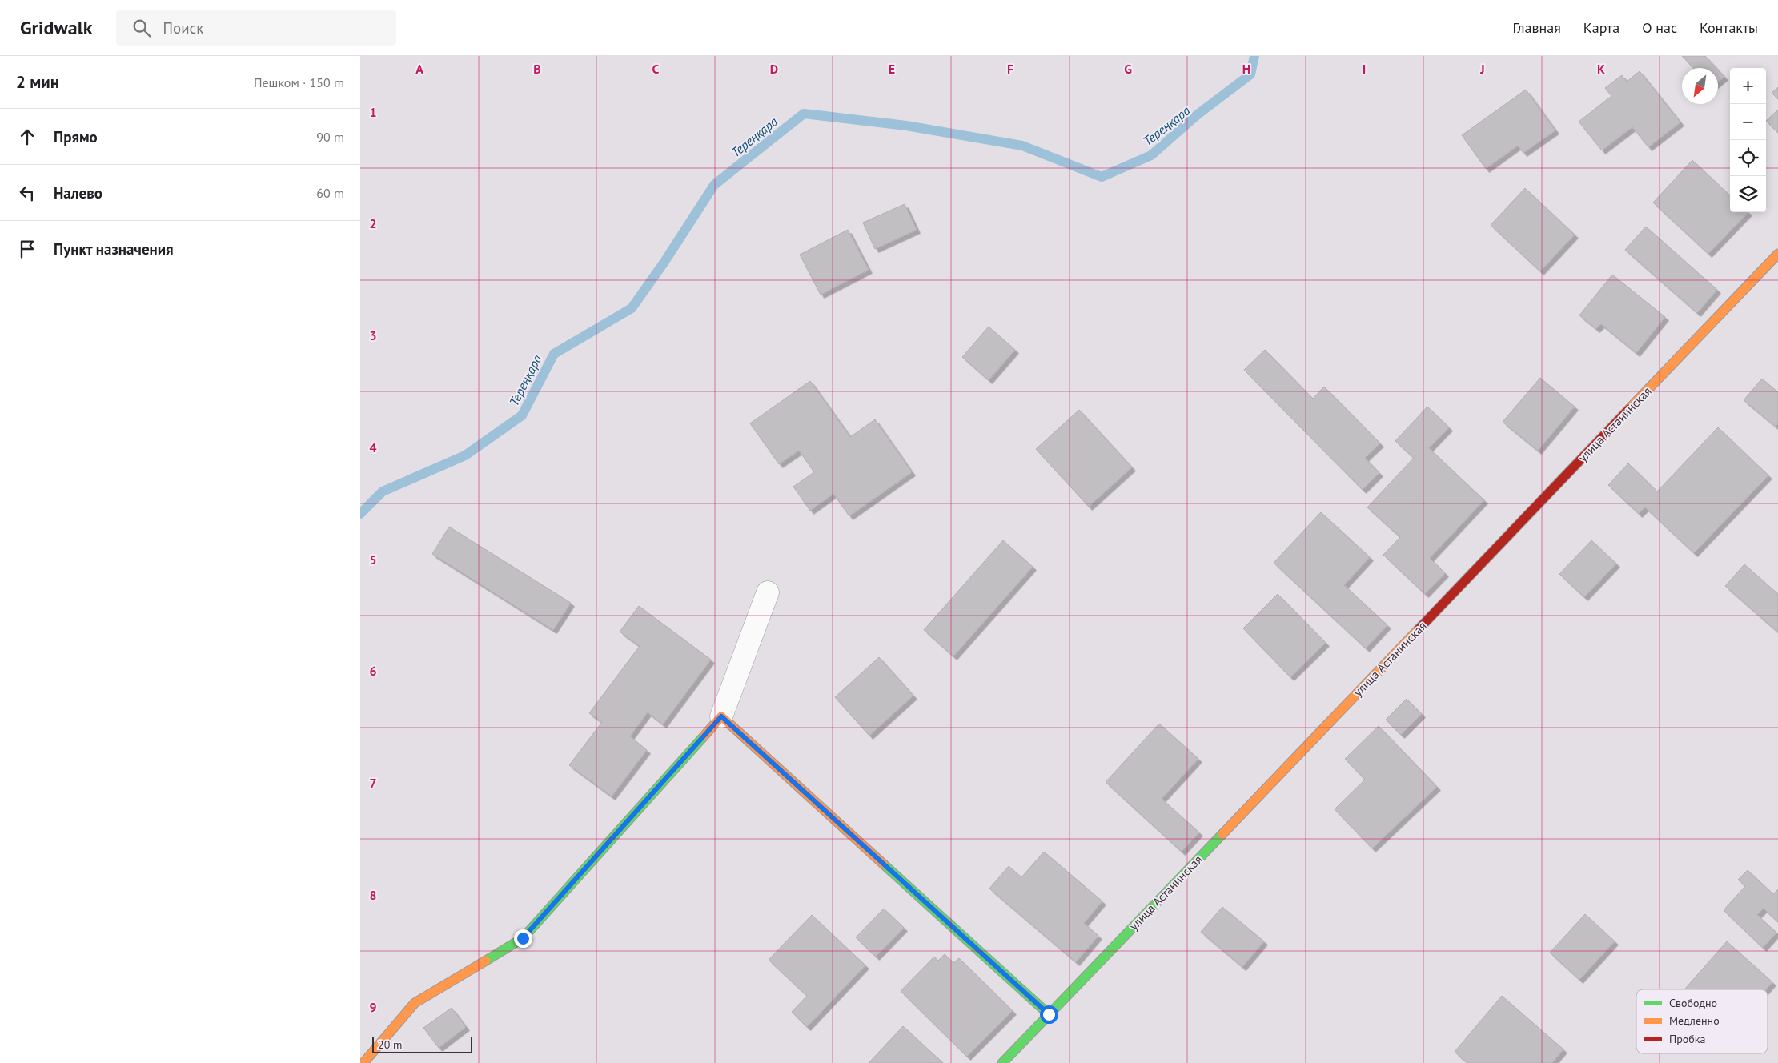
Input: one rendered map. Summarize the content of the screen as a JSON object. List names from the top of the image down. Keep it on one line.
{"streets":{"street":["улица Астанинская"]},"water":["Тереңқара"],"legend":["Свободно","Медленно","Пробка"],"scale_bar":"20 m","north":"bottom left","page":{"header":"Gridwalk","search":"Поиск","nav":["Главная","Карта","О нас","Контакты"],"heading":["2 мин","Пешком · 150 m"],"map_buttons":["+","−"],"list":[["Прямо","90 m"],["Налево","60 m"],"Пункт назначения"],"scale":"20 m"},"grid":{"columns":["A","B","C","D","E","F","G","H","I","J","K"],"rows":["1","2","3","4","5","6","7","8","9"]}}
